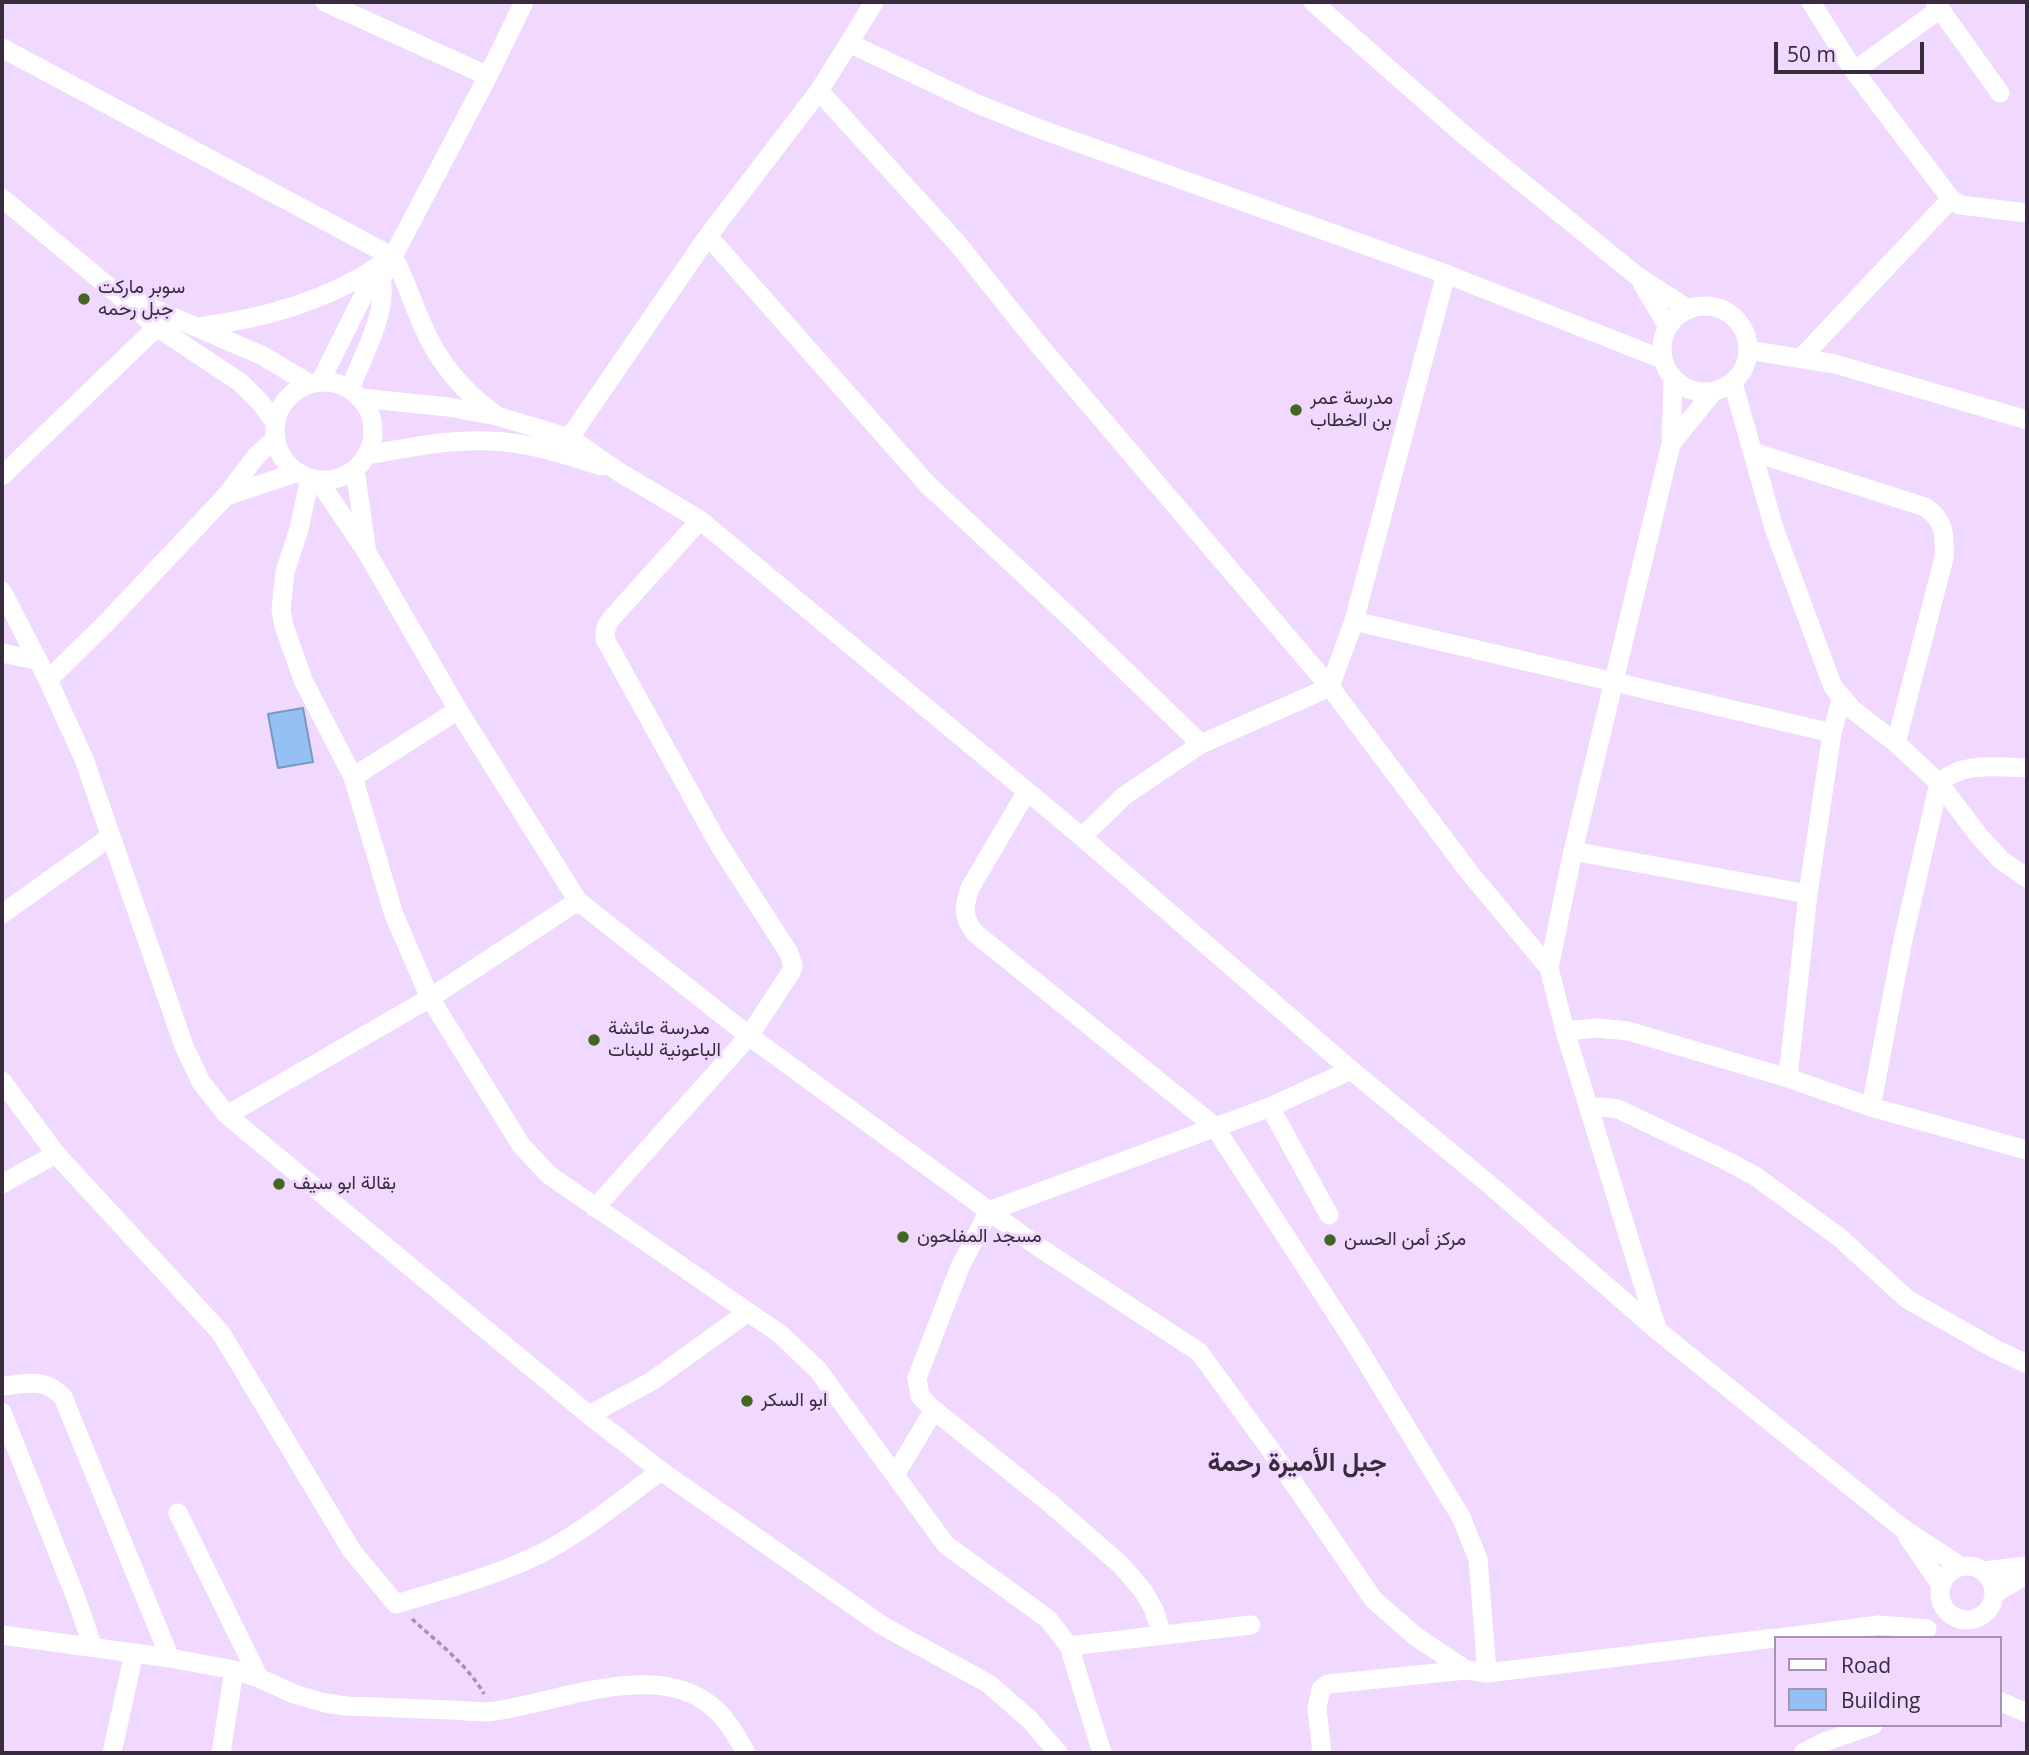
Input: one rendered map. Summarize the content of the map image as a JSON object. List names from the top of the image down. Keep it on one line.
{"districts":["جبل الأميرة رحمة"],"places":["سوبر ماركت جبل رحمه","مدرسة عمر بن الخطاب","مدرسة عائشة الباعونية للبنات","بقالة ابو سيف","مسجد المفلحون","مركز أمن الحسن","ابو السكر"],"legend":["Road","Building"],"scale_bar":"50 m"}
